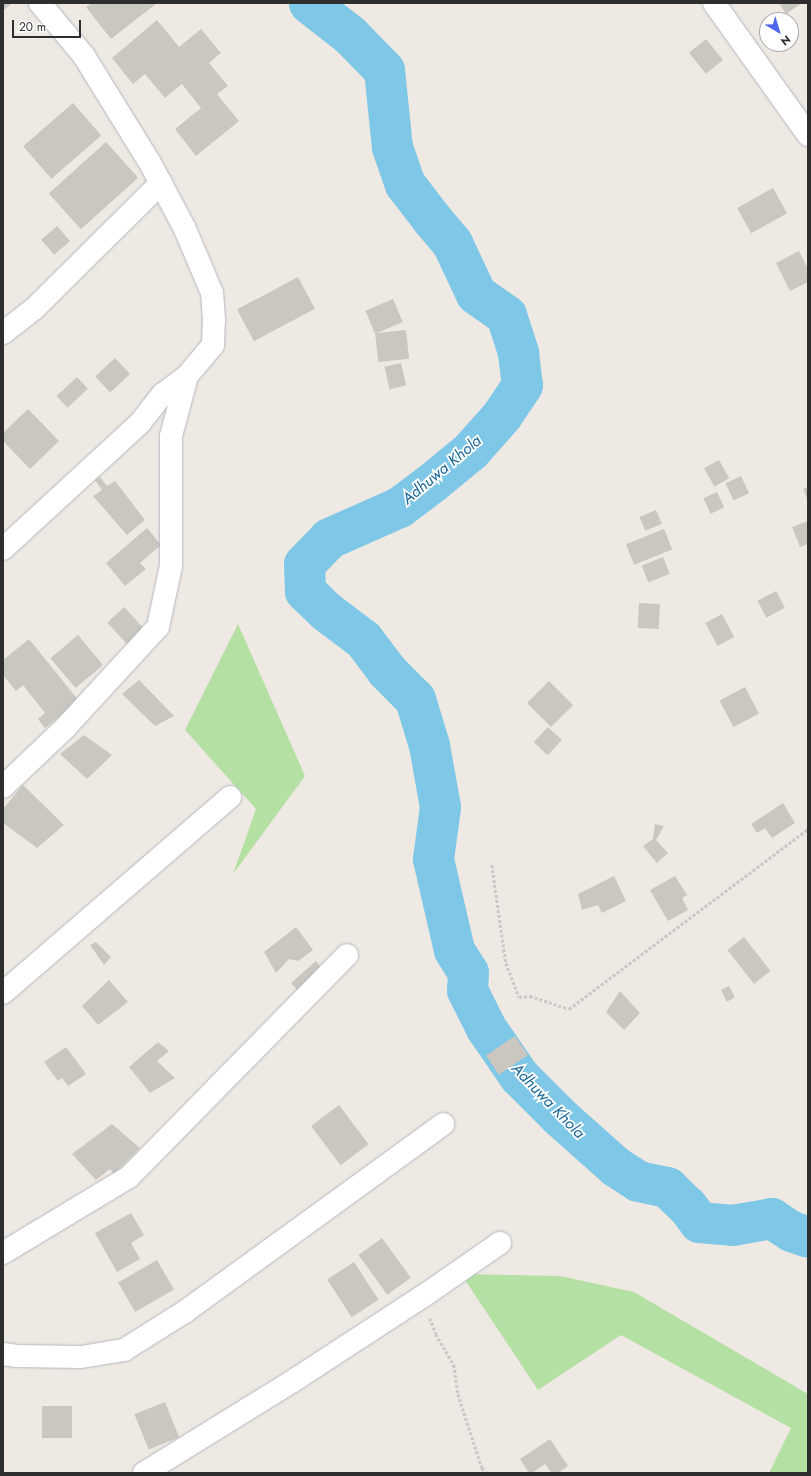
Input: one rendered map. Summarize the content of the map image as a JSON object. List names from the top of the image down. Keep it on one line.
{"water":["Adhuwa Khola"],"scale_bar":"20 m","north":"bottom right"}
